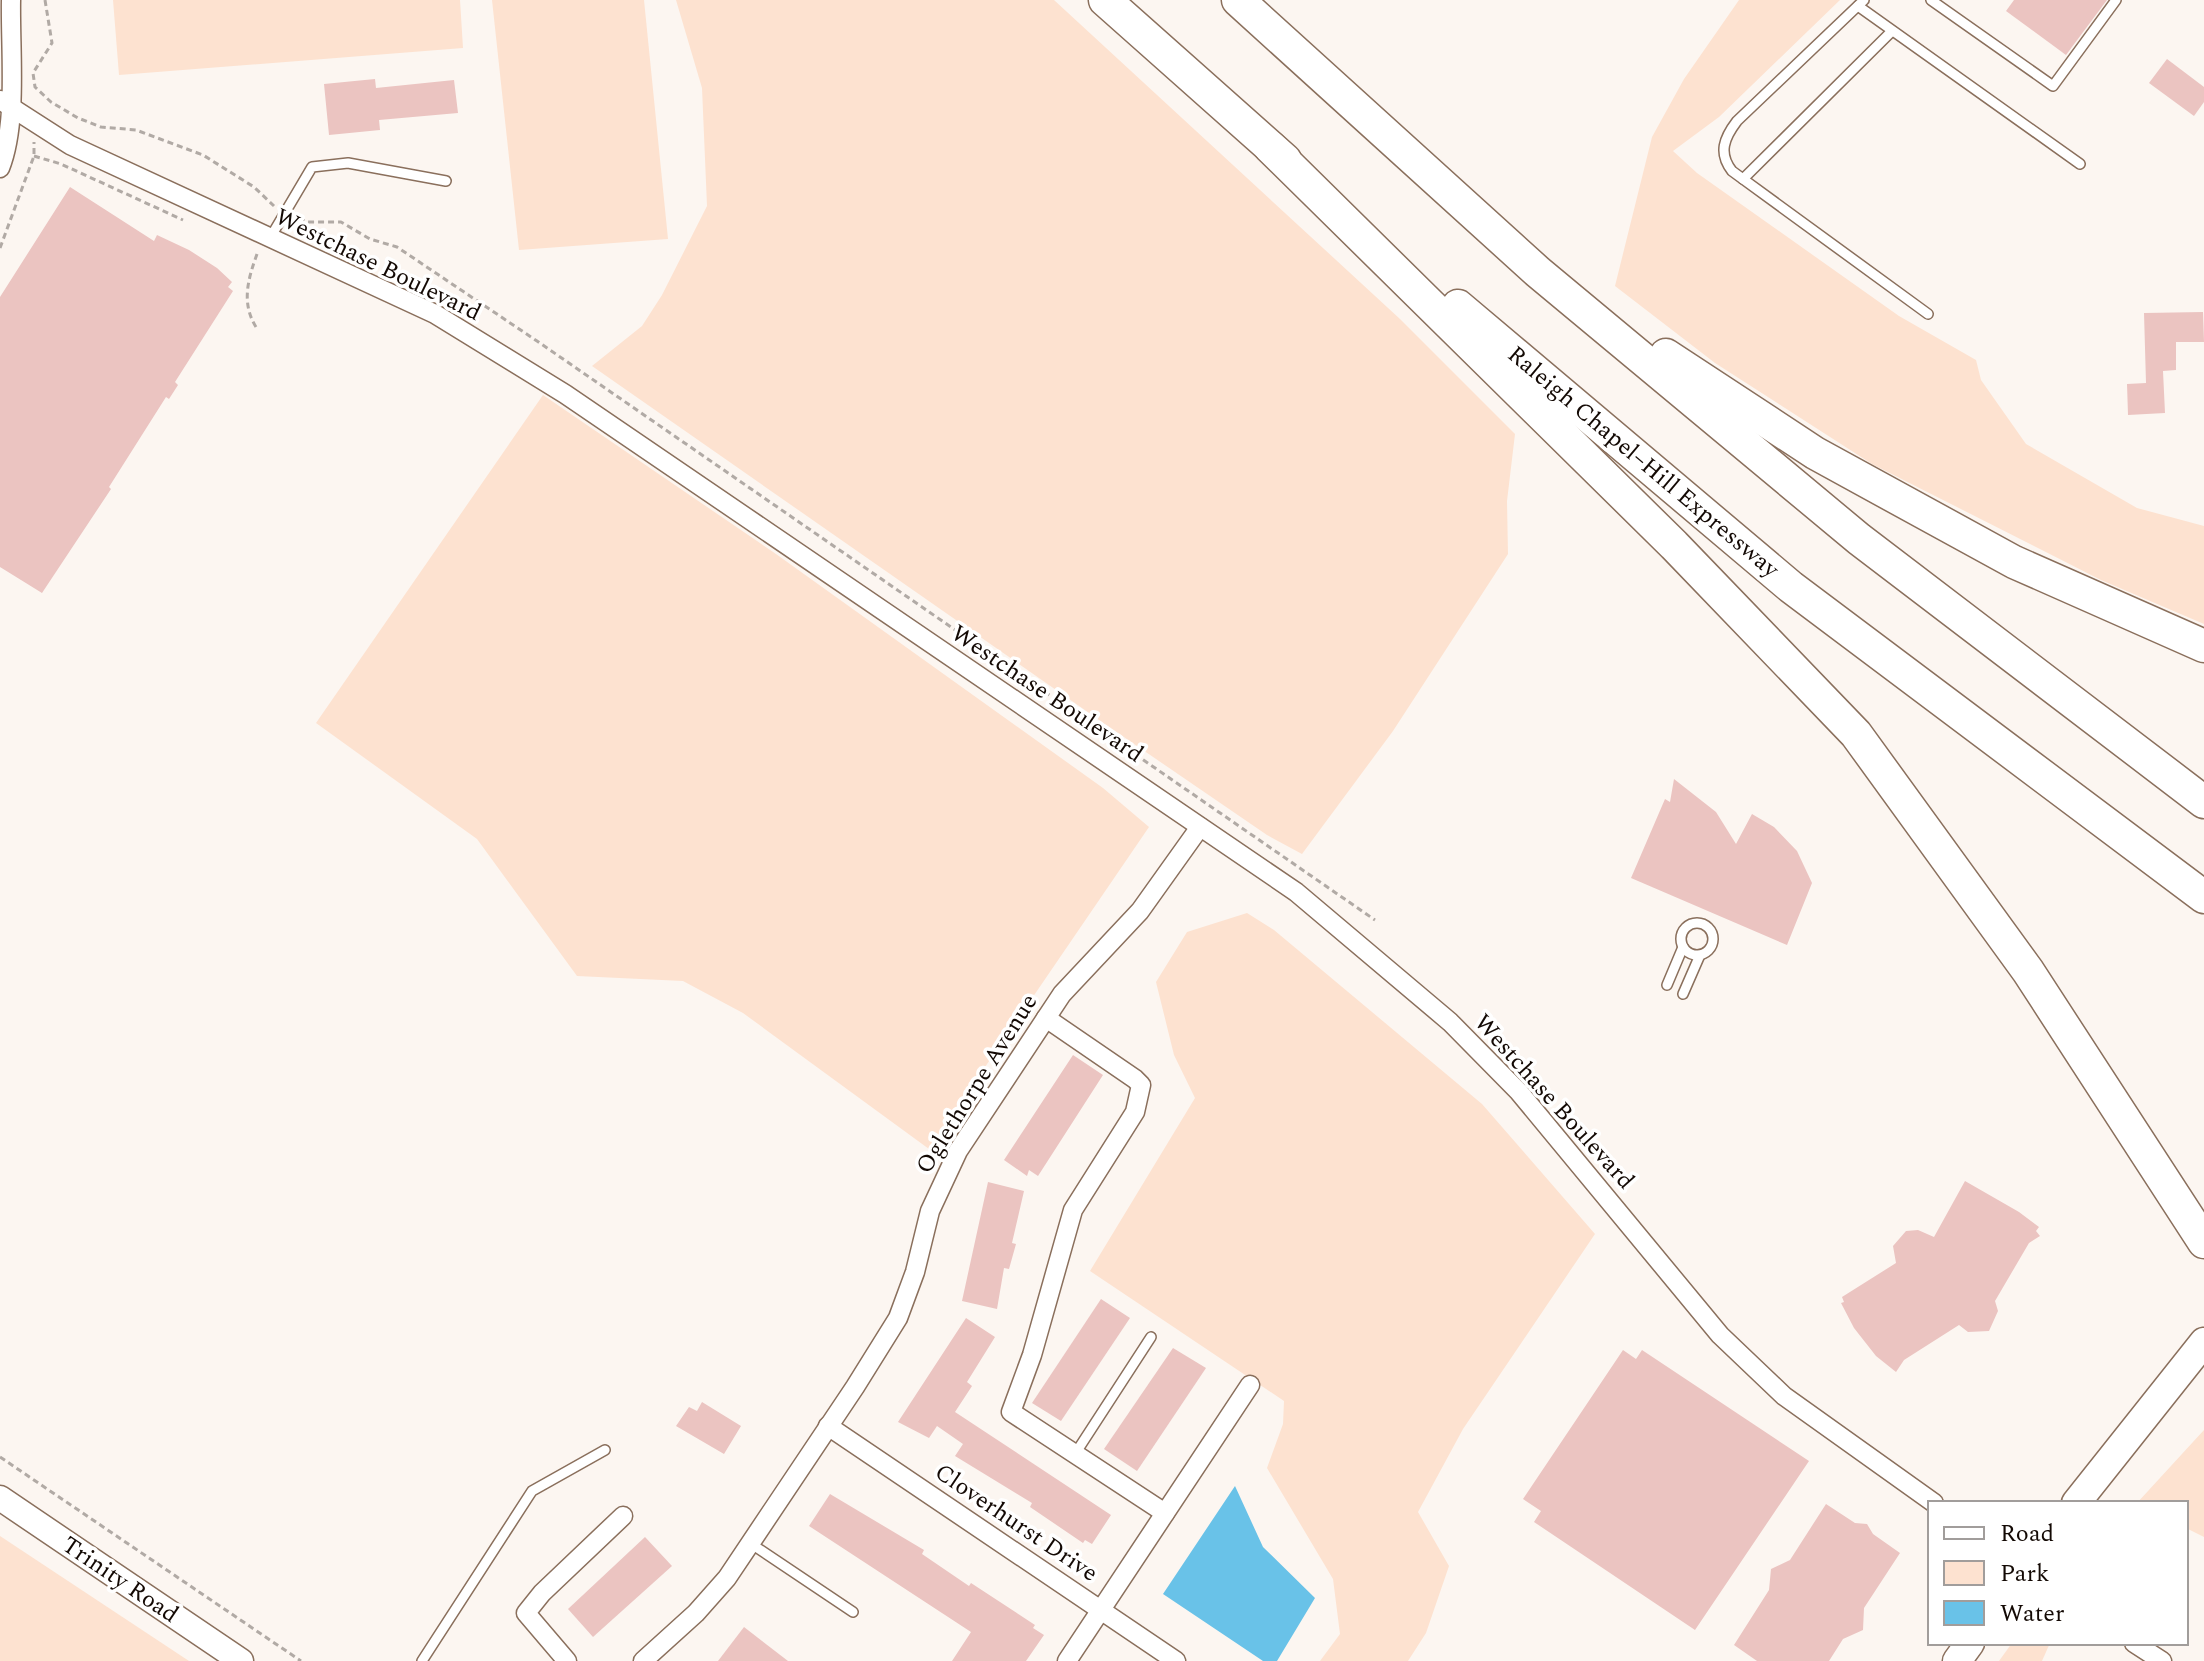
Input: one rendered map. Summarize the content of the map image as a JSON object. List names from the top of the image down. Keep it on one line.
{"streets":{"highway":["Raleigh Chapel–Hill Expressway"],"main road":["Trinity Road"],"street":["Westchase Boulevard","Oglethorpe Avenue","Cloverhurst Drive"]},"crossings":[["Westchase Boulevard","Oglethorpe Avenue"],["Oglethorpe Avenue","Cloverhurst Drive"]],"legend":["Road","Park","Water"]}
